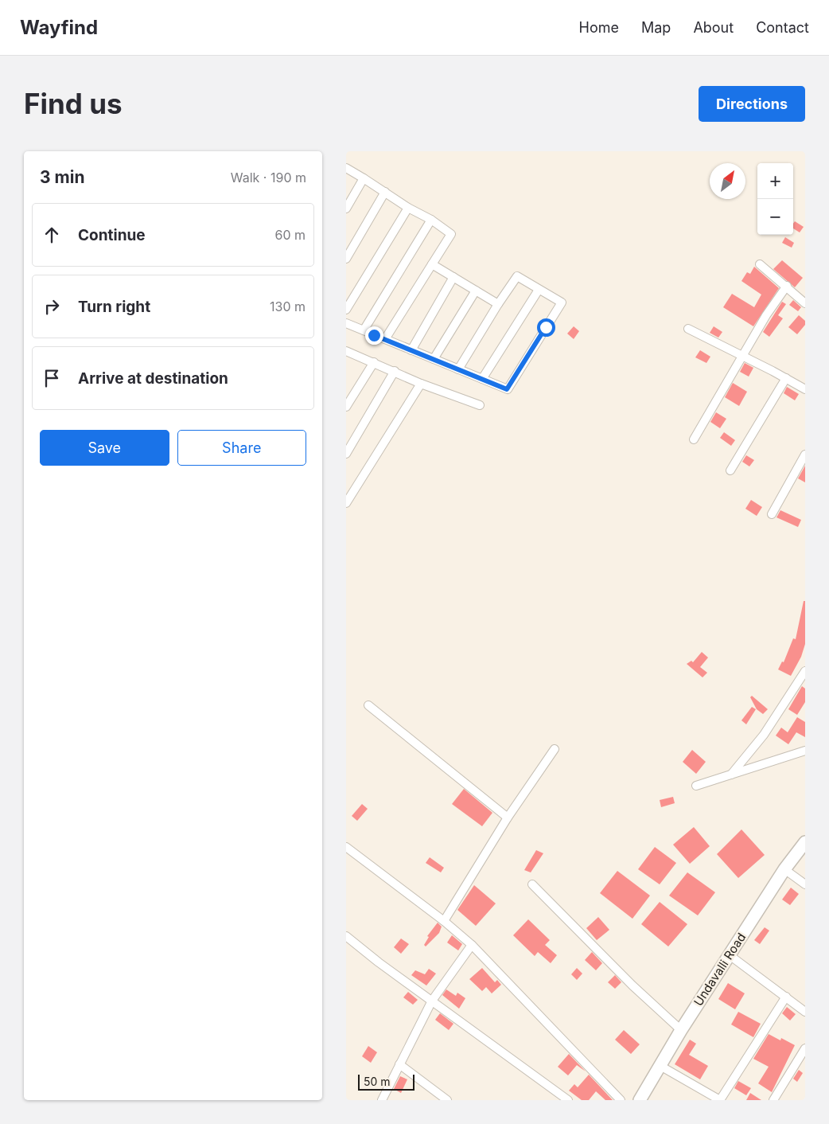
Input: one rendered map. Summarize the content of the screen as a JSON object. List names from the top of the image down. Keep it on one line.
{"streets":{"main road":["Undavalli Road"]},"scale_bar":"50 m","north":"top right","page":{"header":"Wayfind","nav":["Home","Map","About","Contact"],"buttons":["Directions",["Save","Share"]],"title":"Find us","heading":["3 min","Walk · 190 m"],"map_buttons":["+","−"],"list":[["Continue","60 m"],["Turn right","130 m"],"Arrive at destination"],"scale":"50 m"}}
